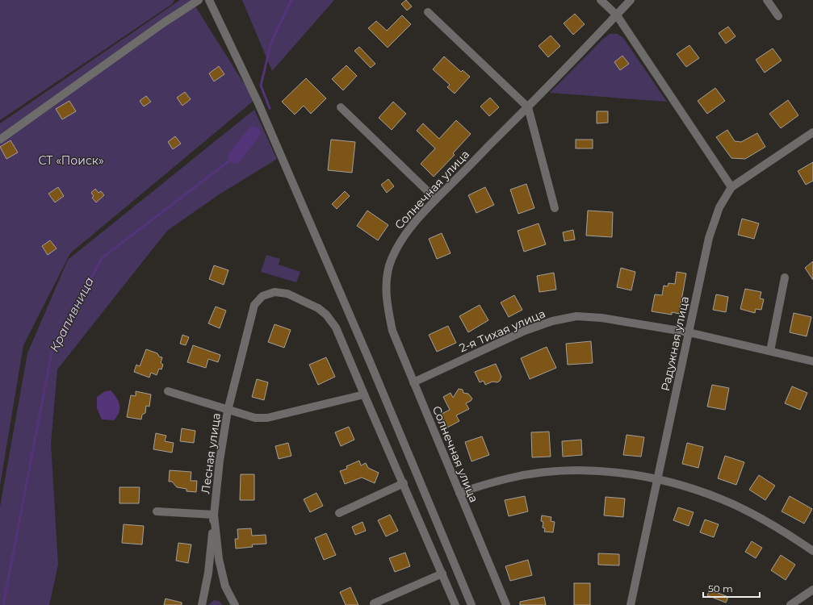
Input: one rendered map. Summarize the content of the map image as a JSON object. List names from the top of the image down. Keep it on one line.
{"streets":{"street":["Солнечная улица","2-я Тихая улица","Радужная улица","Лесная улица"]},"crossings":[["Солнечная улица","2-я Тихая улица"],["2-я Тихая улица","Радужная улица"]],"water":["Крапивница"],"parks":["СТ «Поиск»"],"scale_bar":"50 m"}
